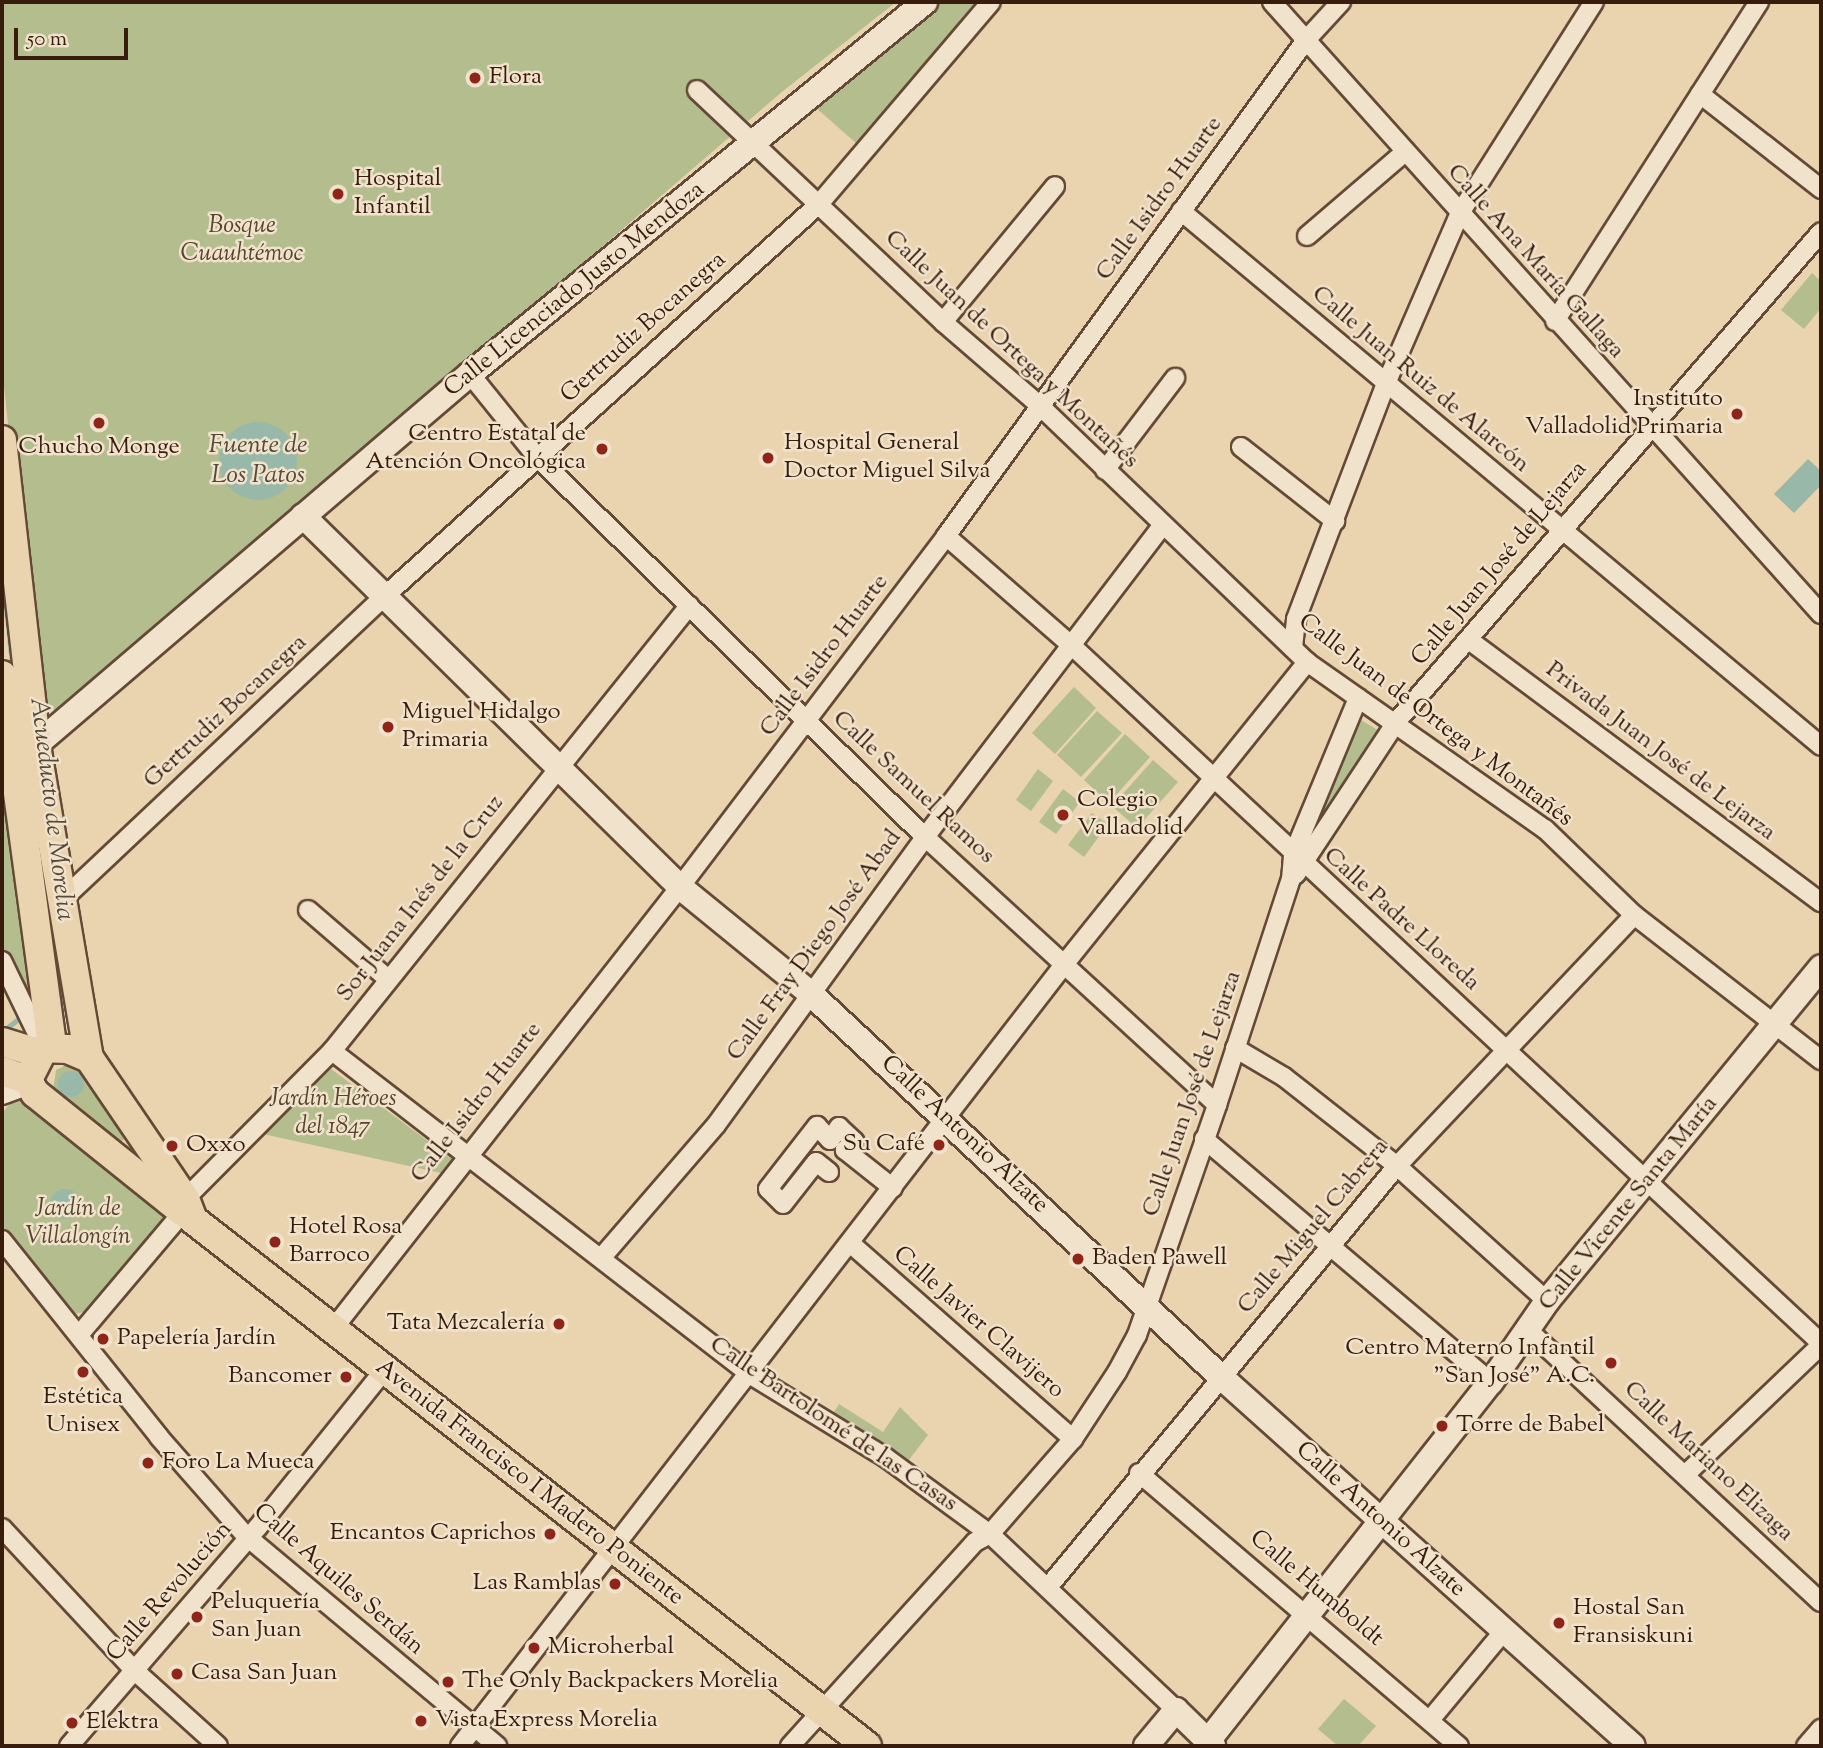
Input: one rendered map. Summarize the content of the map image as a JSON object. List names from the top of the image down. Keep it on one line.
{"streets":{"main road":["Avenida Francisco I Madero Poniente"],"street":["Calle Isidro Huarte","Calle Ana María Gallaga","Calle Licenciado Justo Mendoza","Gertrudiz Bocanegra","Calle Juan de Ortega y Montañés","Calle Juan Ruiz de Alarcón","Calle Juan José de Lejarza","Privada Juan José de Lejarza","Calle Samuel Ramos","Sor Juana Inés de la Cruz","Calle Padre Lloreda","Calle Fray Diego José Abad","Calle Antonio Alzate","Calle Vicente Santa María","Calle Miguel Cabrera","Calle Javier Clavijero","Calle Bartolomé de las Casas","Calle Mariano Elizaga","Calle Aquiles Serdán","Calle Humboldt","Calle Revolución"]},"crossings":[["Calle Isidro Huarte","Calle Ana María Gallaga"],["Calle Isidro Huarte","Calle Juan de Ortega y Montañés"],["Calle Isidro Huarte","Calle Juan Ruiz de Alarcón"],["Calle Isidro Huarte","Calle Samuel Ramos"],["Calle Isidro Huarte","Calle Padre Lloreda"],["Calle Isidro Huarte","Calle Antonio Alzate"],["Calle Isidro Huarte","Calle Bartolomé de las Casas"],["Calle Isidro Huarte","Avenida Francisco I Madero Poniente"],["Calle Ana María Gallaga","Calle Juan José de Lejarza"],["Calle Licenciado Justo Mendoza","Calle Juan de Ortega y Montañés"],["Calle Licenciado Justo Mendoza","Calle Samuel Ramos"],["Calle Licenciado Justo Mendoza","Calle Antonio Alzate"],["Gertrudiz Bocanegra","Calle Juan de Ortega y Montañés"],["Gertrudiz Bocanegra","Calle Samuel Ramos"],["Gertrudiz Bocanegra","Calle Antonio Alzate"],["Calle Juan de Ortega y Montañés","Calle Juan José de Lejarza"],["Calle Juan de Ortega y Montañés","Calle Fray Diego José Abad"],["Calle Juan de Ortega y Montañés","Calle Vicente Santa María"],["Calle Juan de Ortega y Montañés","Calle Miguel Cabrera"],["Calle Juan Ruiz de Alarcón","Calle Juan José de Lejarza"],["Calle Juan José de Lejarza","Privada Juan José de Lejarza"],["Calle Juan José de Lejarza","Calle Samuel Ramos"],["Calle Juan José de Lejarza","Calle Padre Lloreda"],["Calle Juan José de Lejarza","Calle Antonio Alzate"],["Calle Juan José de Lejarza","Calle Javier Clavijero"],["Calle Juan José de Lejarza","Calle Bartolomé de las Casas"],["Calle Juan José de Lejarza","Avenida Francisco I Madero Poniente"],["Calle Samuel Ramos","Sor Juana Inés de la Cruz"],["Calle Samuel Ramos","Calle Fray Diego José Abad"],["Sor Juana Inés de la Cruz","Calle Antonio Alzate"],["Sor Juana Inés de la Cruz","Calle Bartolomé de las Casas"],["Sor Juana Inés de la Cruz","Avenida Francisco I Madero Poniente"],["Sor Juana Inés de la Cruz","Calle Aquiles Serdán"],["Calle Padre Lloreda","Calle Fray Diego José Abad"],["Calle Padre Lloreda","Calle Vicente Santa María"],["Calle Padre Lloreda","Calle Miguel Cabrera"],["Calle Fray Diego José Abad","Calle Antonio Alzate"],["Calle Fray Diego José Abad","Calle Bartolomé de las Casas"],["Calle Antonio Alzate","Calle Vicente Santa María"],["Calle Antonio Alzate","Calle Miguel Cabrera"],["Calle Vicente Santa María","Calle Bartolomé de las Casas"],["Calle Vicente Santa María","Calle Mariano Elizaga"],["Calle Vicente Santa María","Calle Humboldt"],["Calle Miguel Cabrera","Calle Bartolomé de las Casas"],["Calle Miguel Cabrera","Calle Humboldt"],["Avenida Francisco I Madero Poniente","Calle Revolución"],["Calle Aquiles Serdán","Calle Revolución"]],"water":["Fuente de Los Patos","Acueducto de Morelia"],"parks":["Bosque Cuauhtémoc","Jardín Héroes del 1847","Jardín de Villalongín"],"places":["Flora","Hospital Infantil","Instituto Valladolid Primaria","Chucho Monge","Centro Estatal de Atención Oncológica","Hospital General Doctor Miguel Silva","Miguel Hidalgo Primaria","Colegio Valladolid","Su Café","Oxxo","Hotel Rosa Barroco","Baden Pawell","Tata Mezcalería","Papelería Jardín","Centro Materno Infantil \"San José\" A.C.","Estética Unisex","Bancomer","Torre de Babel","Foro La Mueca","Encantos Caprichos","Las Ramblas","Peluquería San Juan","Hostal San Fransiskuni","Microherbal","Casa San Juan","The Only Backpackers Morelia","Vista Express Morelia","Elektra"],"scale_bar":"50 m"}
